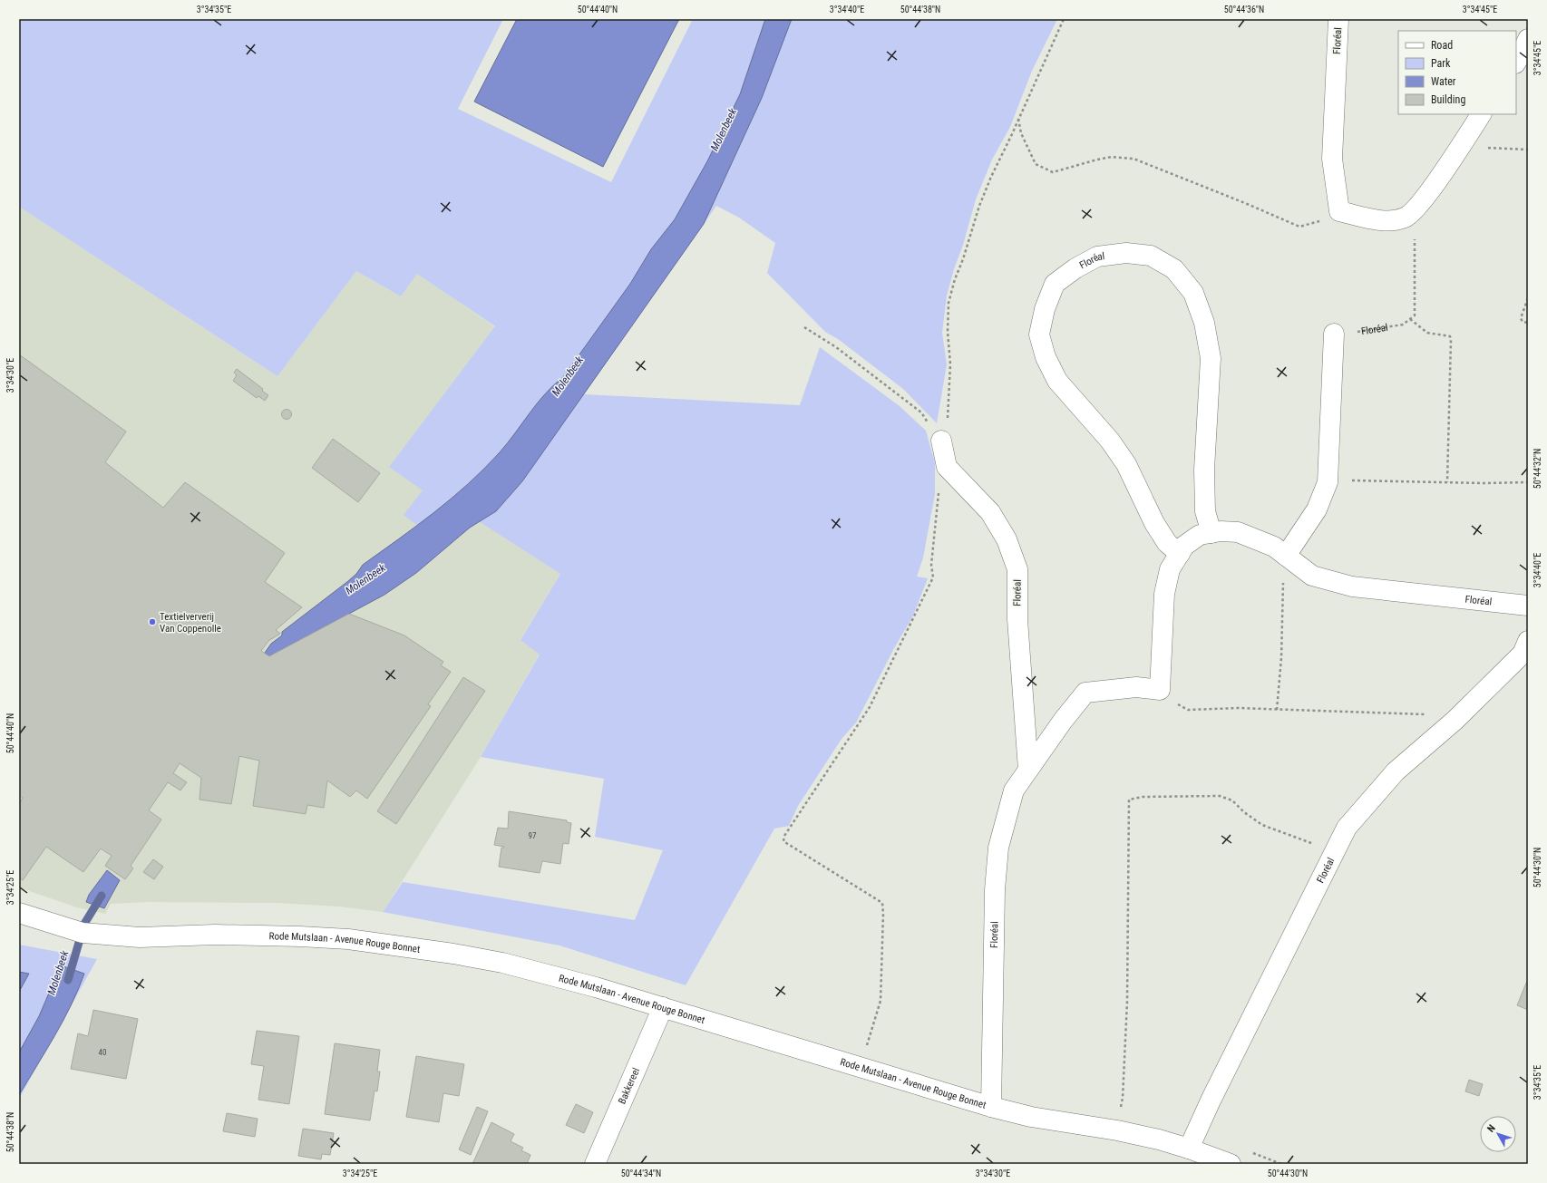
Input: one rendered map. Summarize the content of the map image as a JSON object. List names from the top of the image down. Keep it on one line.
{"streets":{"street":["Floréal","Rode Mutslaan - Avenue Rouge Bonnet","Bakkereel"]},"crossings":[["Floréal","Rode Mutslaan - Avenue Rouge Bonnet"],["Rode Mutslaan - Avenue Rouge Bonnet","Bakkereel"]],"water":["Molenbeek"],"places":["Textielververij Van Coppenolle"],"house_numbers":["97","40"],"legend":["Road","Park","Water","Building"],"north":"top left","coordinates":["3°34'35\"E","50°44'40\"N","3°34'40\"E","50°44'38\"N","50°44'36\"N","3°34'45\"E","3°34'30\"E","50°44'32\"N","50°44'30\"N","3°34'25\"E","50°44'34\"N"]}
